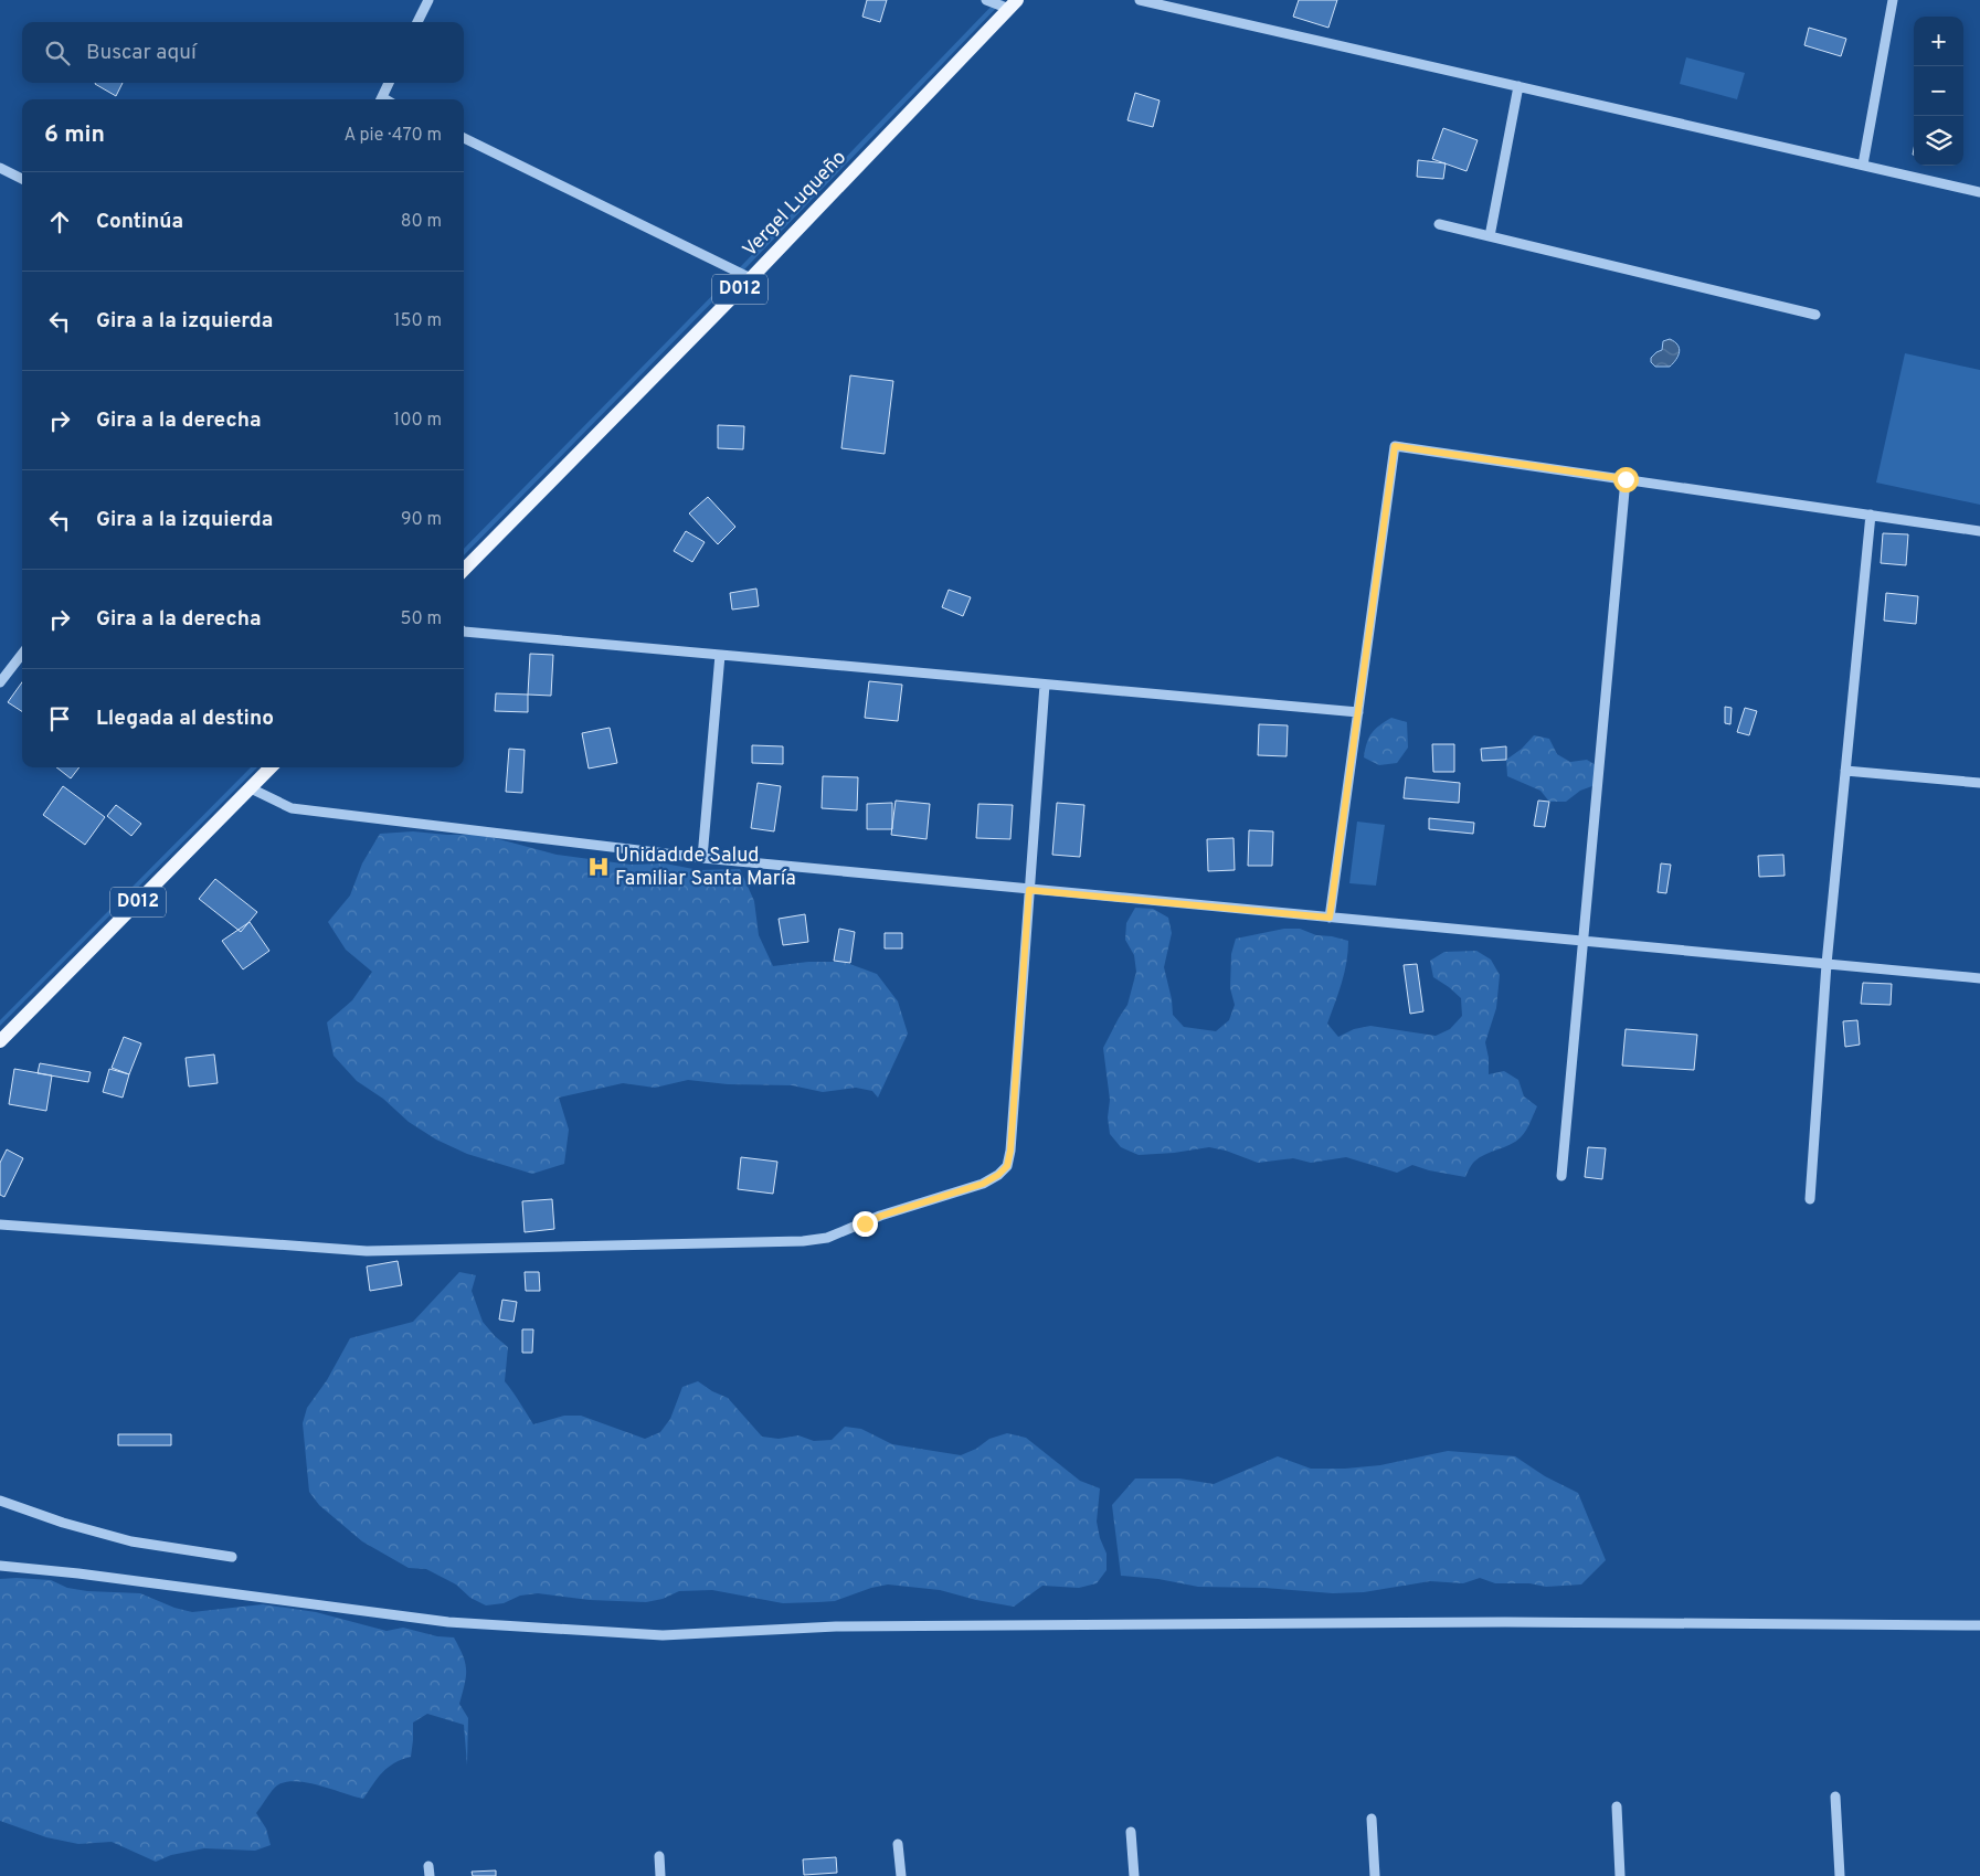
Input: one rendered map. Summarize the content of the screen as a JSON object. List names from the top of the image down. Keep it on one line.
{"streets":{"main road":["Vergel Luqueño","D012"]},"places":{"hospital":["Unidad de Salud Familiar Santa María"]},"page":{"map_buttons":["+","−"],"search":"Buscar aquí","heading":["6 min","A pie · 470 m"],"list":[["Continúa","80 m"],["Gira a la izquierda","150 m"],["Gira a la derecha","100 m"],["Gira a la izquierda","90 m"],["Gira a la derecha","50 m"],"Llegada al destino"]}}
